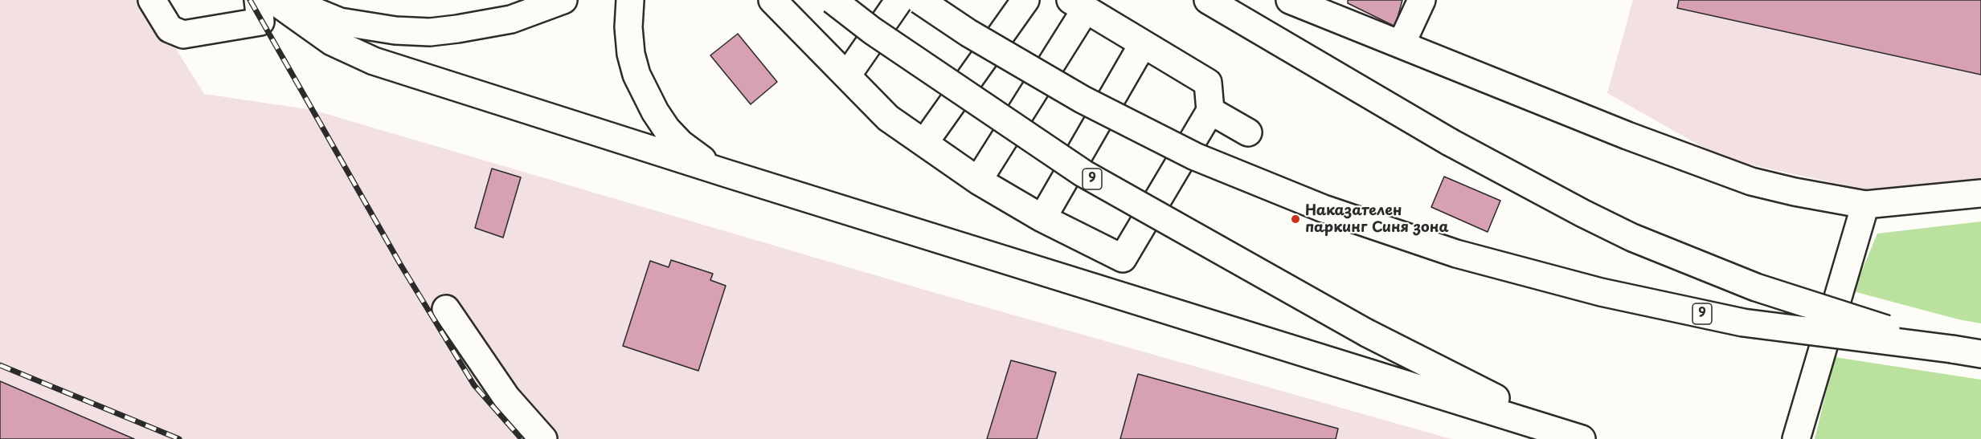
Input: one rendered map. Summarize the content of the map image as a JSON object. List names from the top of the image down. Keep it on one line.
{"streets":{"main road":["9"]},"places":["Наказателен паркинг Синя зона"]}
